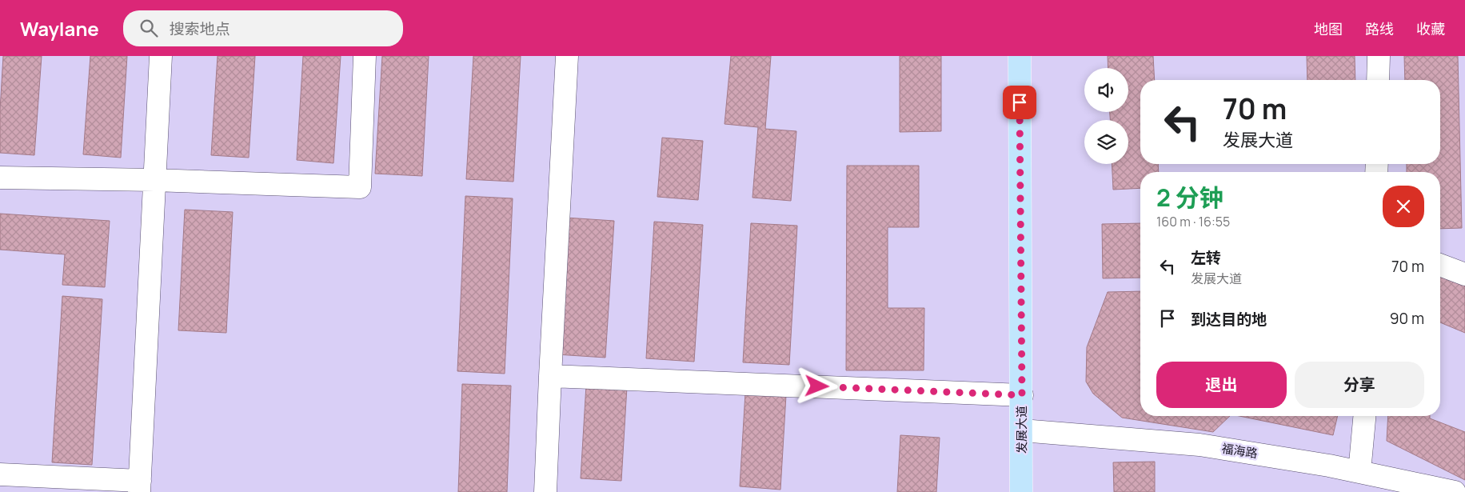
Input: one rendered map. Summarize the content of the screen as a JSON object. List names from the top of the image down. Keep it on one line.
{"streets":{"main road":["发展大道"],"street":["福海路"]},"crossings":[["发展大道","福海路"]],"page":{"header":"Waylane","search":"搜索地点","nav":["地图","路线","收藏"],"turn":["70 m","发展大道"],"heading":["2 分钟","160 m · 16:55"],"list":[{"name":"左转","note":"发展大道","value":"70 m"},{"name":"到达目的地","value":"90 m"}],"buttons":["退出","分享"]}}
